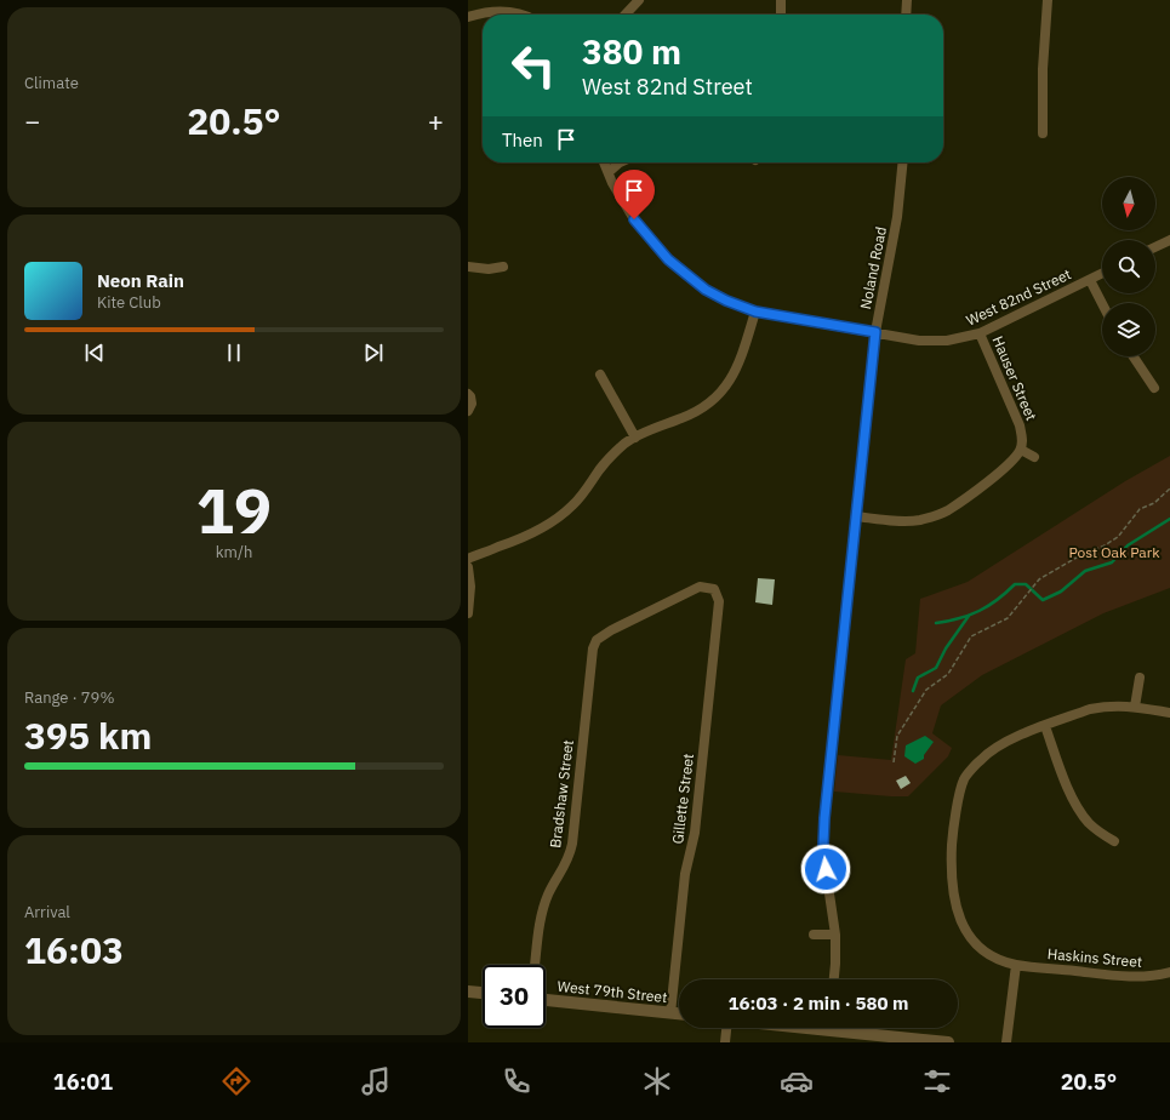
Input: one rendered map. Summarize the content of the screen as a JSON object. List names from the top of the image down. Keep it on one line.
{"streets":{"street":["Noland Road","West 82nd Street","Hauser Street","Bradshaw Street","Gillette Street","Haskins Street","West 79th Street"]},"crossings":[["Noland Road","West 82nd Street"],["West 82nd Street","Hauser Street"],["Bradshaw Street","Gillette Street"],["Gillette Street","West 79th Street"]],"parks":["Post Oak Park"],"north":"bottom","page":{"tile":["Climate",["19","km/h"],["Range · 79%","395 km"],["Arrival","16:03"]],"turn":["380 m","West 82nd Street"],"heat":["−","20.5°","+"],"then":"Then","song":["Neon Rain","Kite Club"],"limit":"30","trip":"16:03 · 2 min · 580 m","tabs":["16:01","20.5°"]}}
